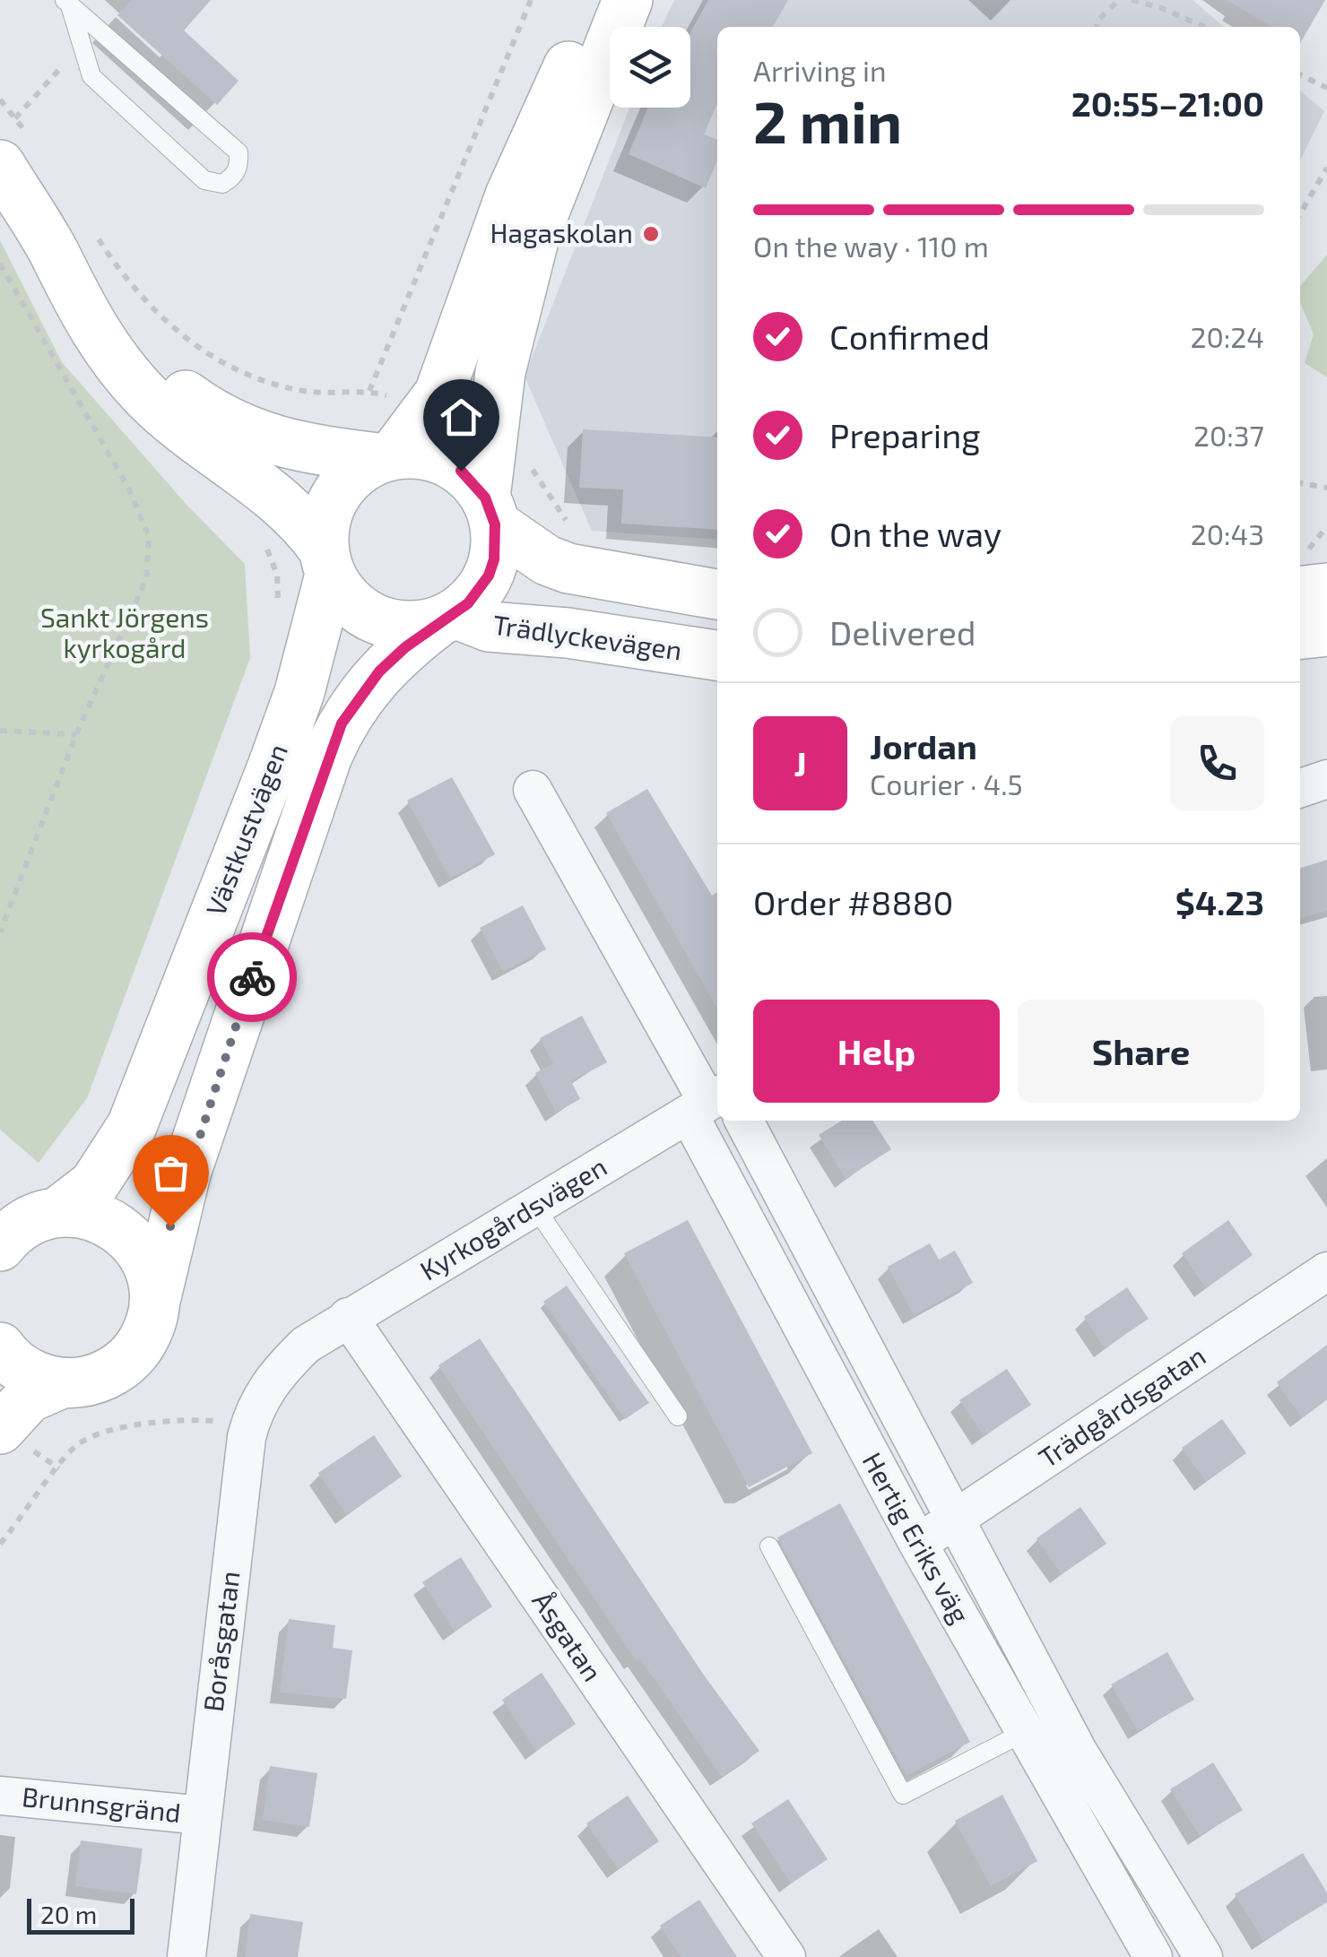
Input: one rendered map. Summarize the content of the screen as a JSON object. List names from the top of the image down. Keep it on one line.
{"streets":{"street":["Trädlyckevägen","Västkustvägen","Kyrkogårdsvägen","Trädgårdsgatan","Hertig Eriks väg","Åsgatan","Boråsgatan","Brunnsgränd"]},"crossings":[["Trädlyckevägen","Västkustvägen"],["Kyrkogårdsvägen","Hertig Eriks väg"],["Kyrkogårdsvägen","Åsgatan"],["Kyrkogårdsvägen","Boråsgatan"],["Trädgårdsgatan","Hertig Eriks väg"],["Boråsgatan","Brunnsgränd"]],"parks":["Sankt Jörgens kyrkogård"],"places":["Hagaskolan"],"scale_bar":"20 m","page":{"heading":["2 min","Arriving in","20:55–21:00"],"panel":["Jordan","Courier · 4.5","Order #8880","$4.23"],"bar":"On the way · 110 m","list":[["Confirmed","20:24"],["Preparing","20:37"],["On the way","20:43"],"Delivered"],"round":"J","buttons":["Help","Share"],"scale":"20 m"}}
